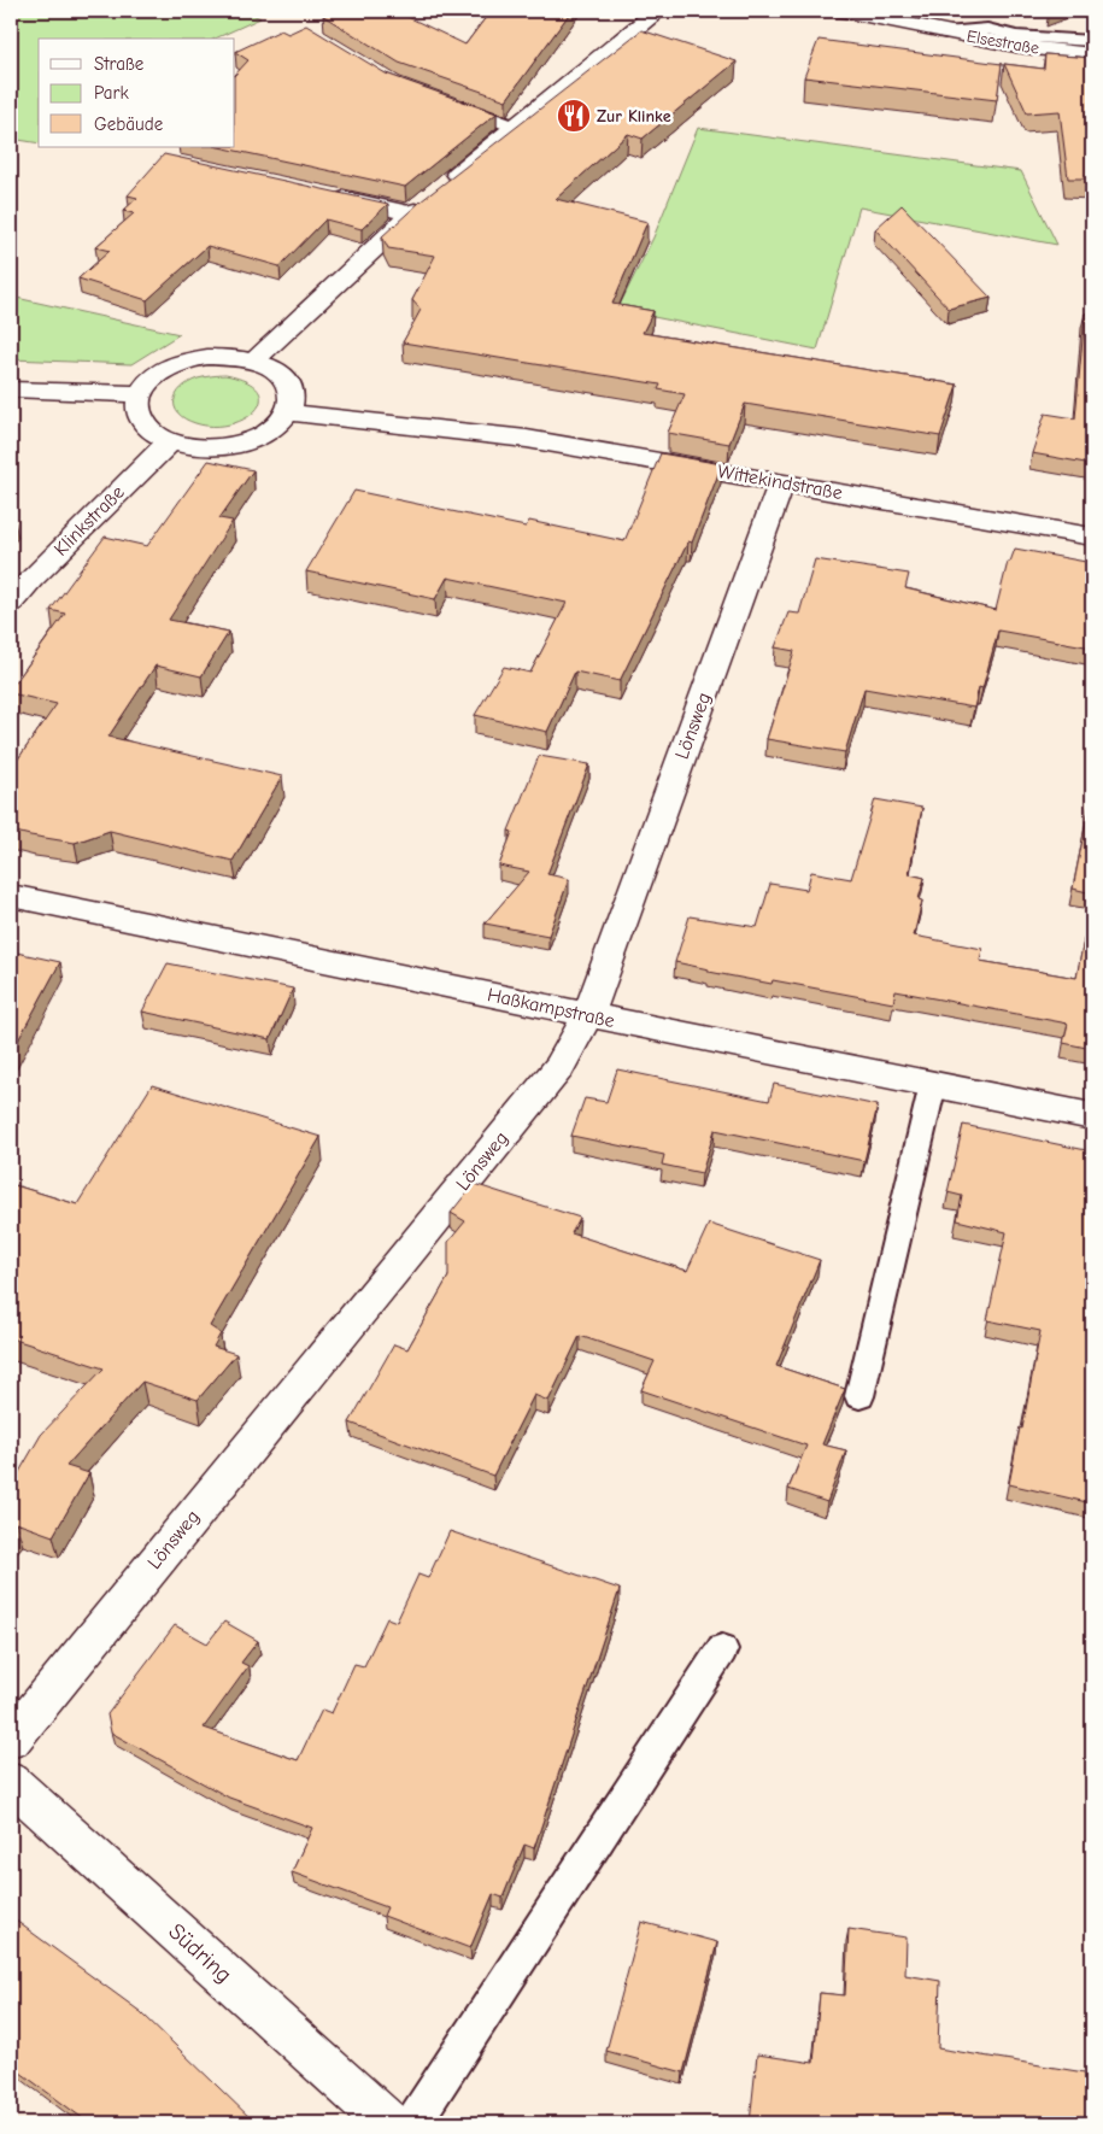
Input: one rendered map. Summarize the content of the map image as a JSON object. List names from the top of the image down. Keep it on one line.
{"streets":{"street":["Elsestraße","Wittekindstraße","Klinkstraße","Lönsweg","Haßkampstraße","Südring"]},"crossings":[["Wittekindstraße","Klinkstraße"],["Wittekindstraße","Lönsweg"],["Lönsweg","Haßkampstraße"]],"places":{"restaurant":["Zur Klinke"]},"legend":["Straße","Park","Gebäude"]}
